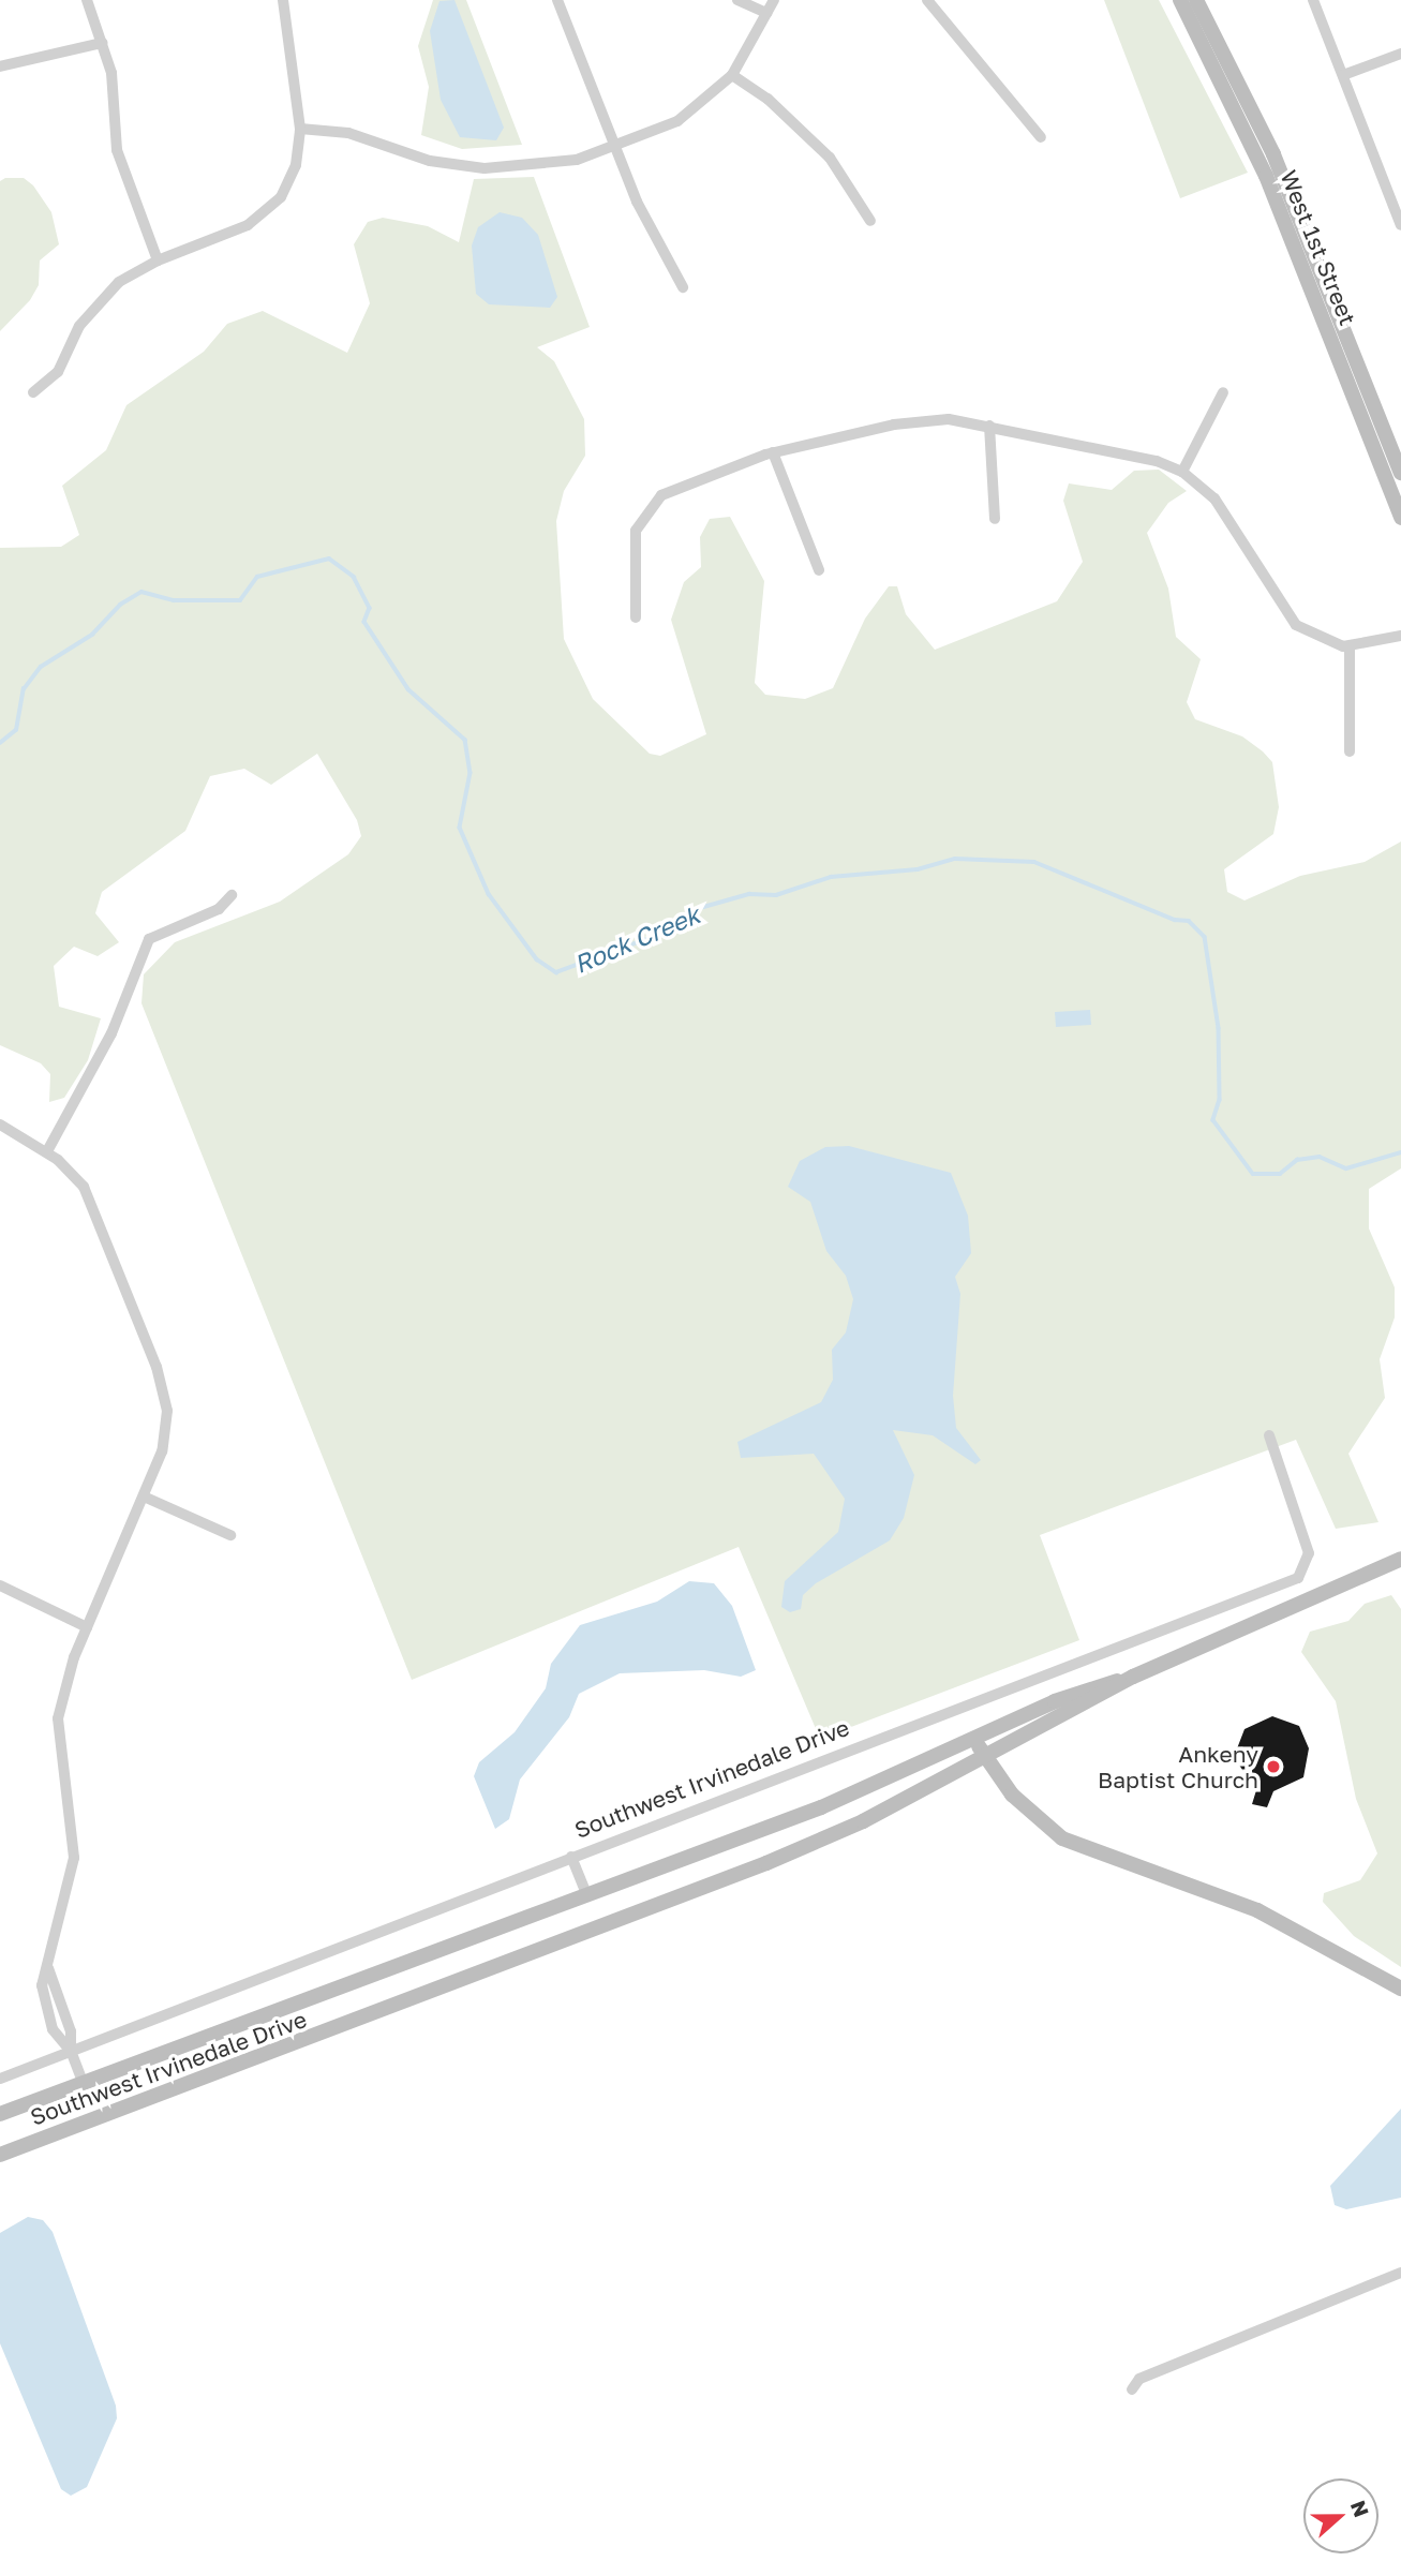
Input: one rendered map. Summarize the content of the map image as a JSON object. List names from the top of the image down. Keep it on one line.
{"streets":{"main road":["West 1st Street","Southwest Irvinedale Drive"]},"water":["Rock Creek"],"places":["Ankeny Baptist Church"],"north":"right"}
